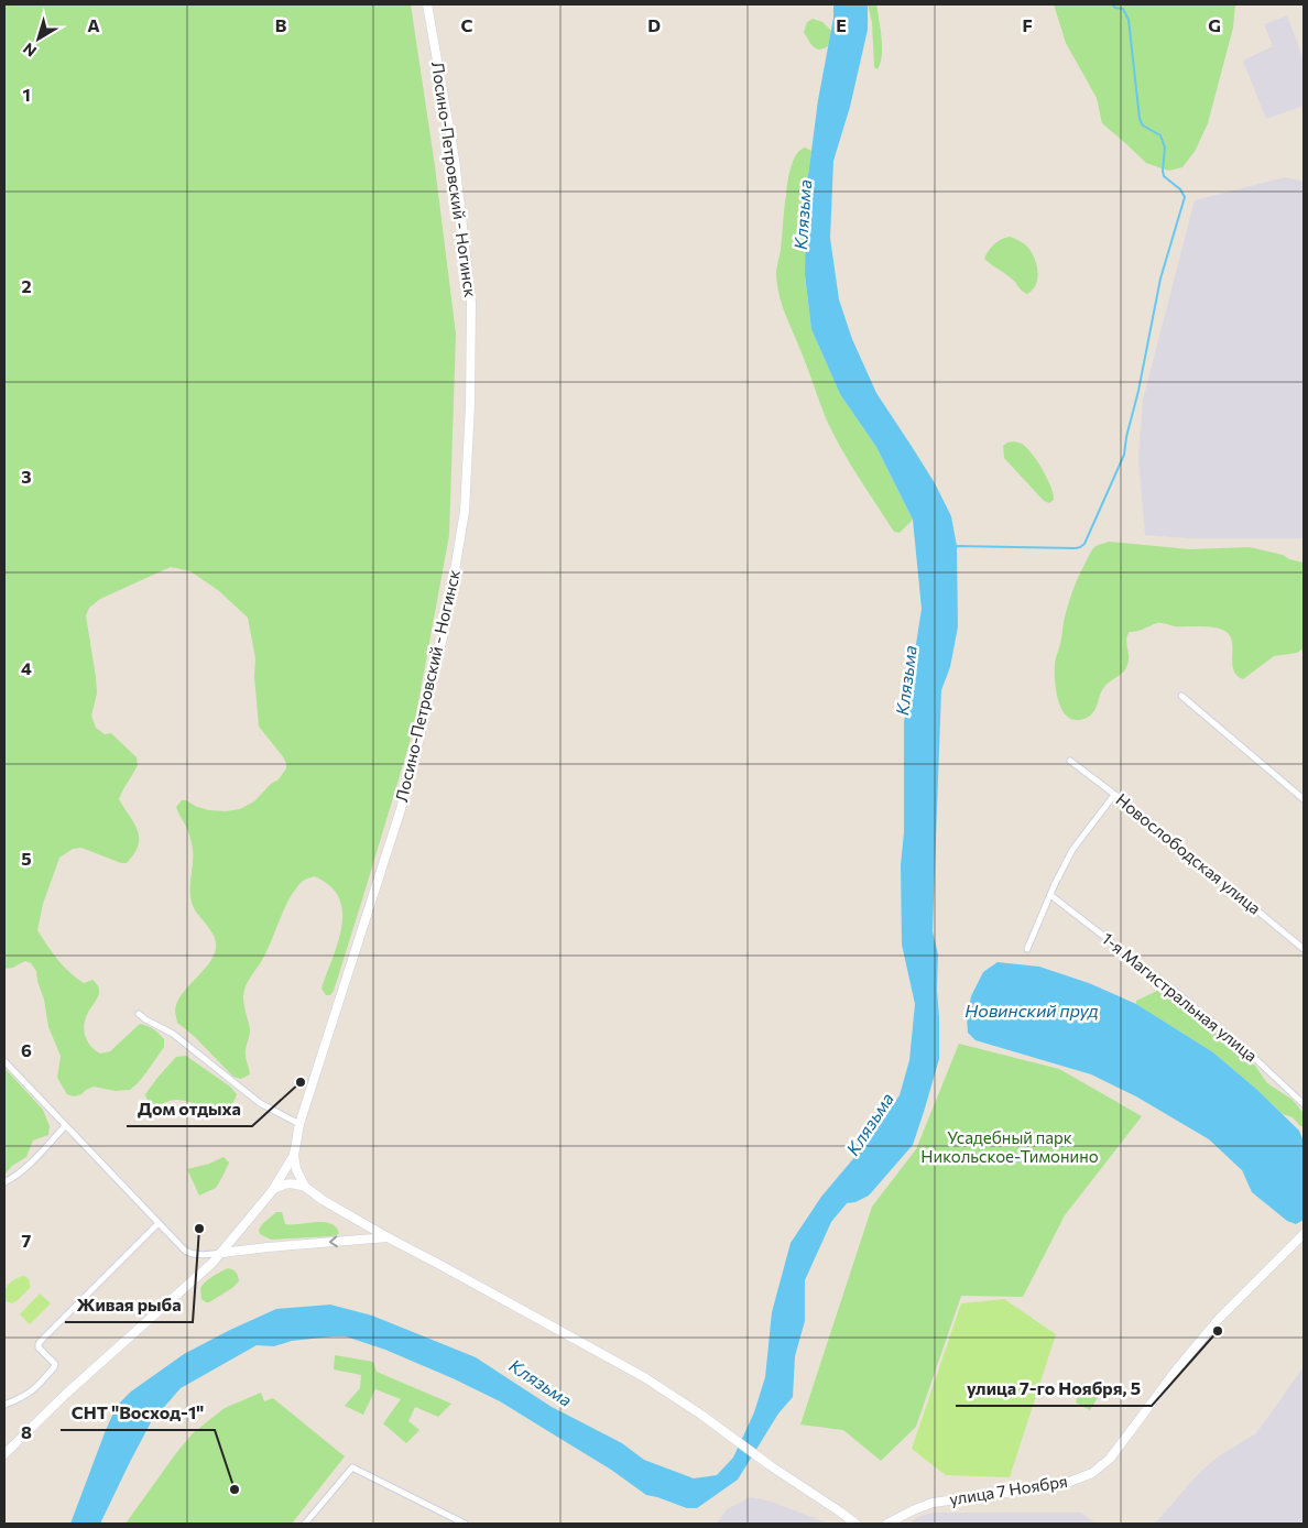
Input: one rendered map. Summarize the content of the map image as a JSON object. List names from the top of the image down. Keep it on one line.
{"streets":{"main road":["Лосино-Петровский - Ногинск","улица 7 Ноября"],"street":["Новослободская улица","1-я Магистральная улица"]},"water":["Клязьма","Новинский пруд"],"parks":["Усадебный парк Никольское-Тимонино"],"places":["Дом отдыха","Живая рыба","улица 7-го Ноября, 5","СНТ \"Восход-1\""],"north":"bottom left","grid":{"columns":["A","B","C","D","E","F","G"],"rows":["1","2","3","4","5","6","7","8"]}}
